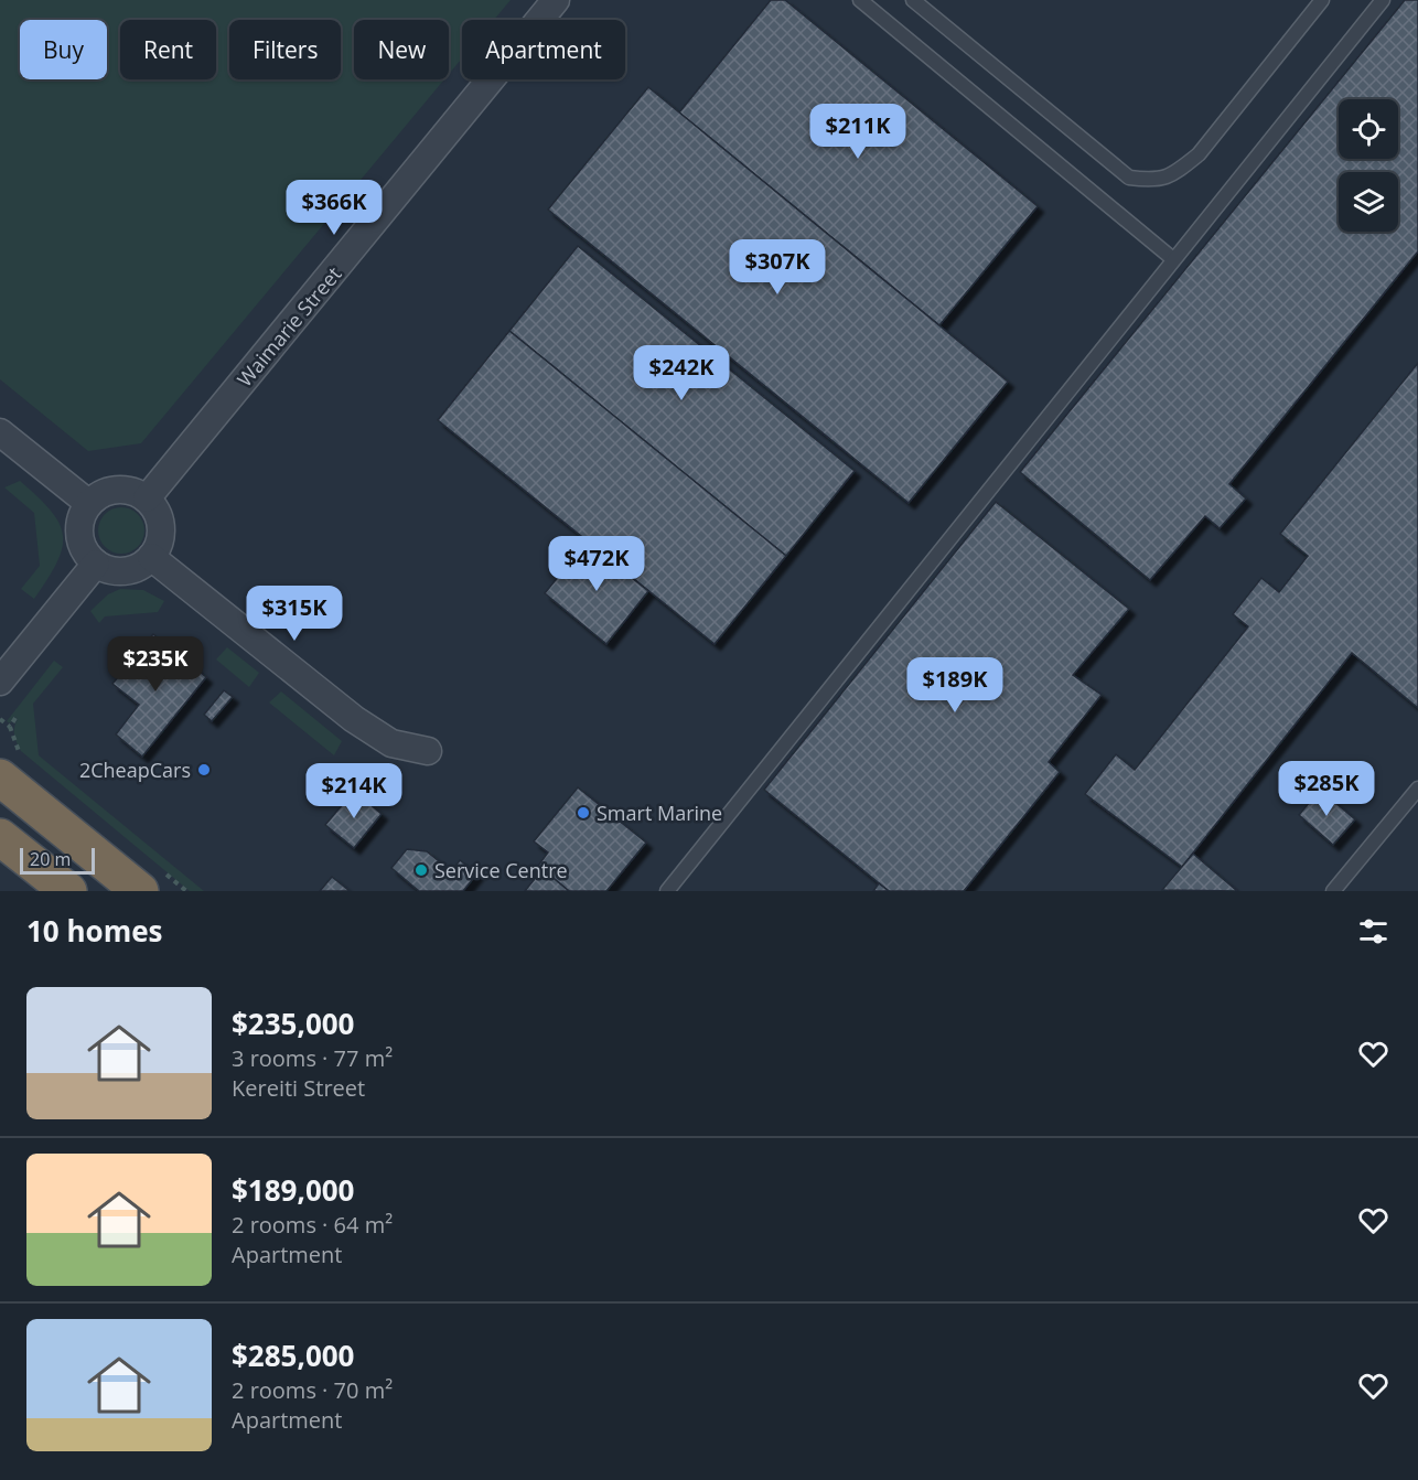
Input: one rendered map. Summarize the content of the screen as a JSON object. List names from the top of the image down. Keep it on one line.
{"streets":{"street":["Waimarie Street"]},"places":["2CheapCars","Smart Marine","Service Centre"],"scale_bar":"20 m","page":{"chip":["Buy","Rent","Filters","New","Apartment"],"price":["$211K","$366K","$307K","$242K","$472K","$315K","$235K","$189K","$285K","$214K"],"scale":"20 m","heading":"10 homes","list":[{"name":"$235,000","note":"3 rooms · 77 m² · Kereiti Street"},{"name":"$189,000","note":"2 rooms · 64 m² · Apartment"},{"name":"$285,000","note":"2 rooms · 70 m² · Apartment"}]}}
